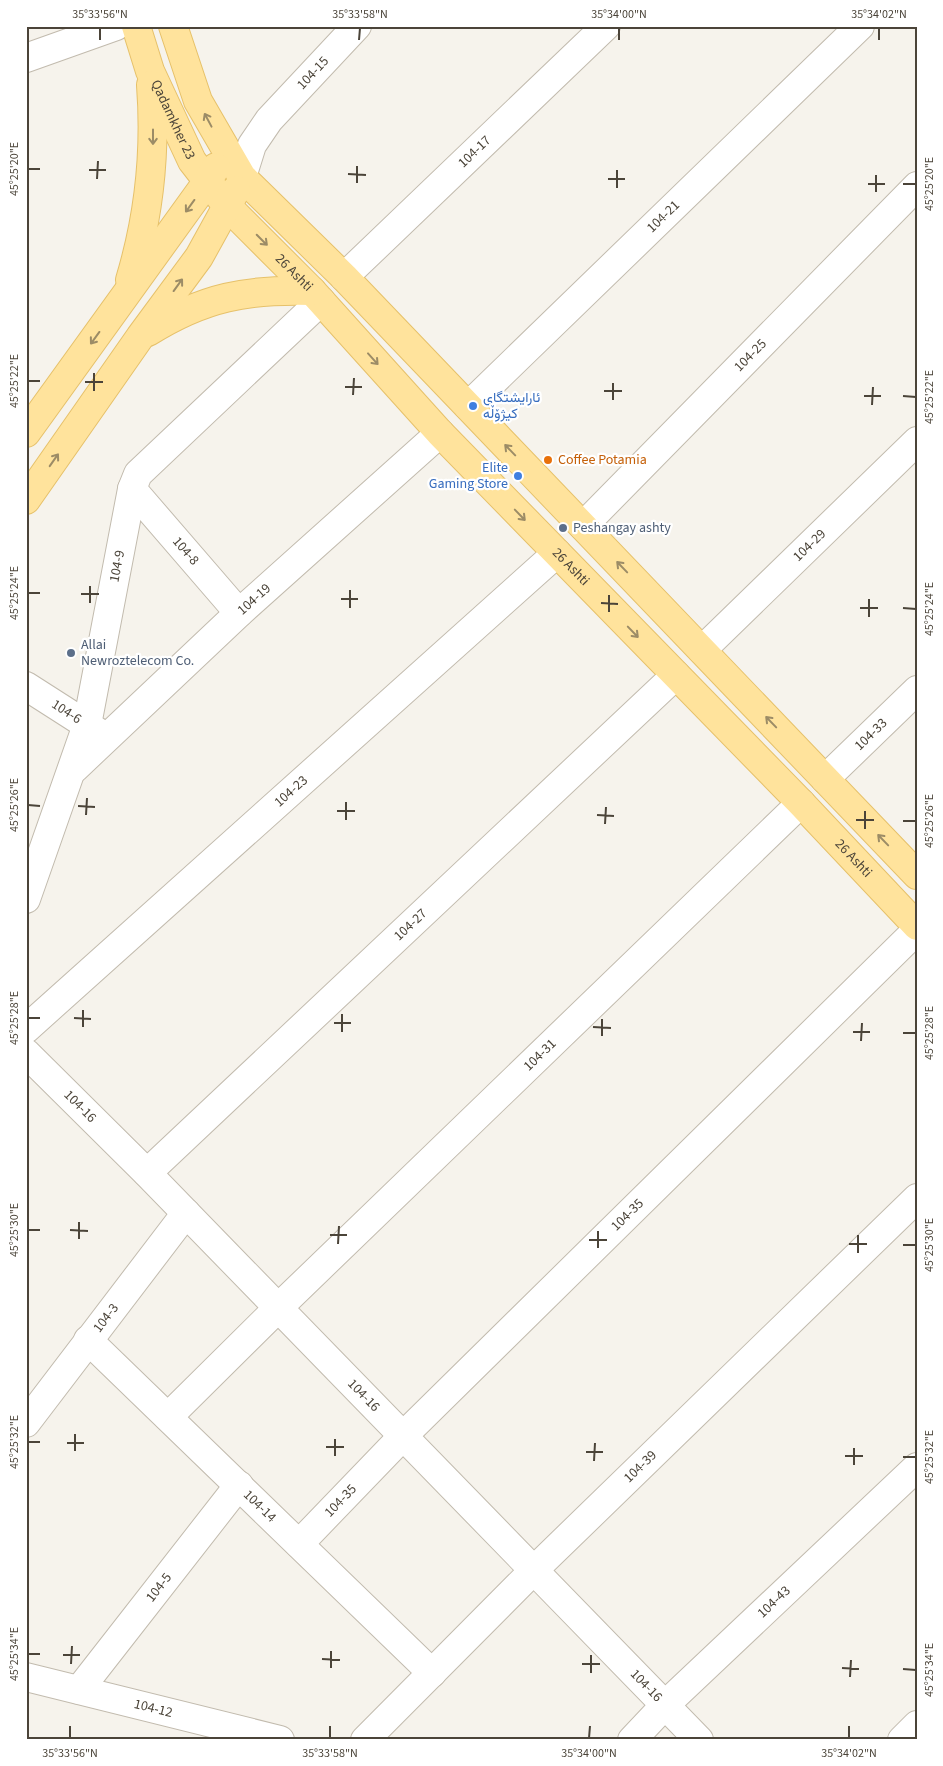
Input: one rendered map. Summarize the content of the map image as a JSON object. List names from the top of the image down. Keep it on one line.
{"streets":{"main road":["Qadamkher 23","26 Ashti"],"street":["104-15","104-17","104-21","104-25","104-29","104-8","104-9","104-19","104-6","104-33","104-23","104-27","104-31","104-16","104-35","104-3","104-39","104-14","104-5","104-43","104-12"]},"crossings":[["Qadamkher 23","26 Ashti"],["26 Ashti","104-9"],["26 Ashti","104-19"],["26 Ashti","104-23"],["26 Ashti","104-27"],["26 Ashti","104-31"],["104-8","104-9"],["104-8","104-19"],["104-9","104-19"],["104-9","104-6"],["104-19","104-6"],["104-27","104-16"],["104-31","104-16"],["104-31","104-14"],["104-16","104-35"],["104-16","104-3"],["104-16","104-39"],["104-16","104-43"],["104-35","104-14"],["104-3","104-14"],["104-39","104-14"],["104-14","104-5"],["104-5","104-12"]],"places":["ئارایشتگای کیژۆڵە","Coffee Potamia","Elite Gaming Store","Peshangay ashty","Allai Newroztelecom Co."],"coordinates":["35°33'56\"N","35°33'58\"N","35°34'00\"N","35°34'02\"N","45°25'20\"E","45°25'22\"E","45°25'24\"E","45°25'26\"E","45°25'28\"E","45°25'30\"E","45°25'32\"E","45°25'34\"E"]}
